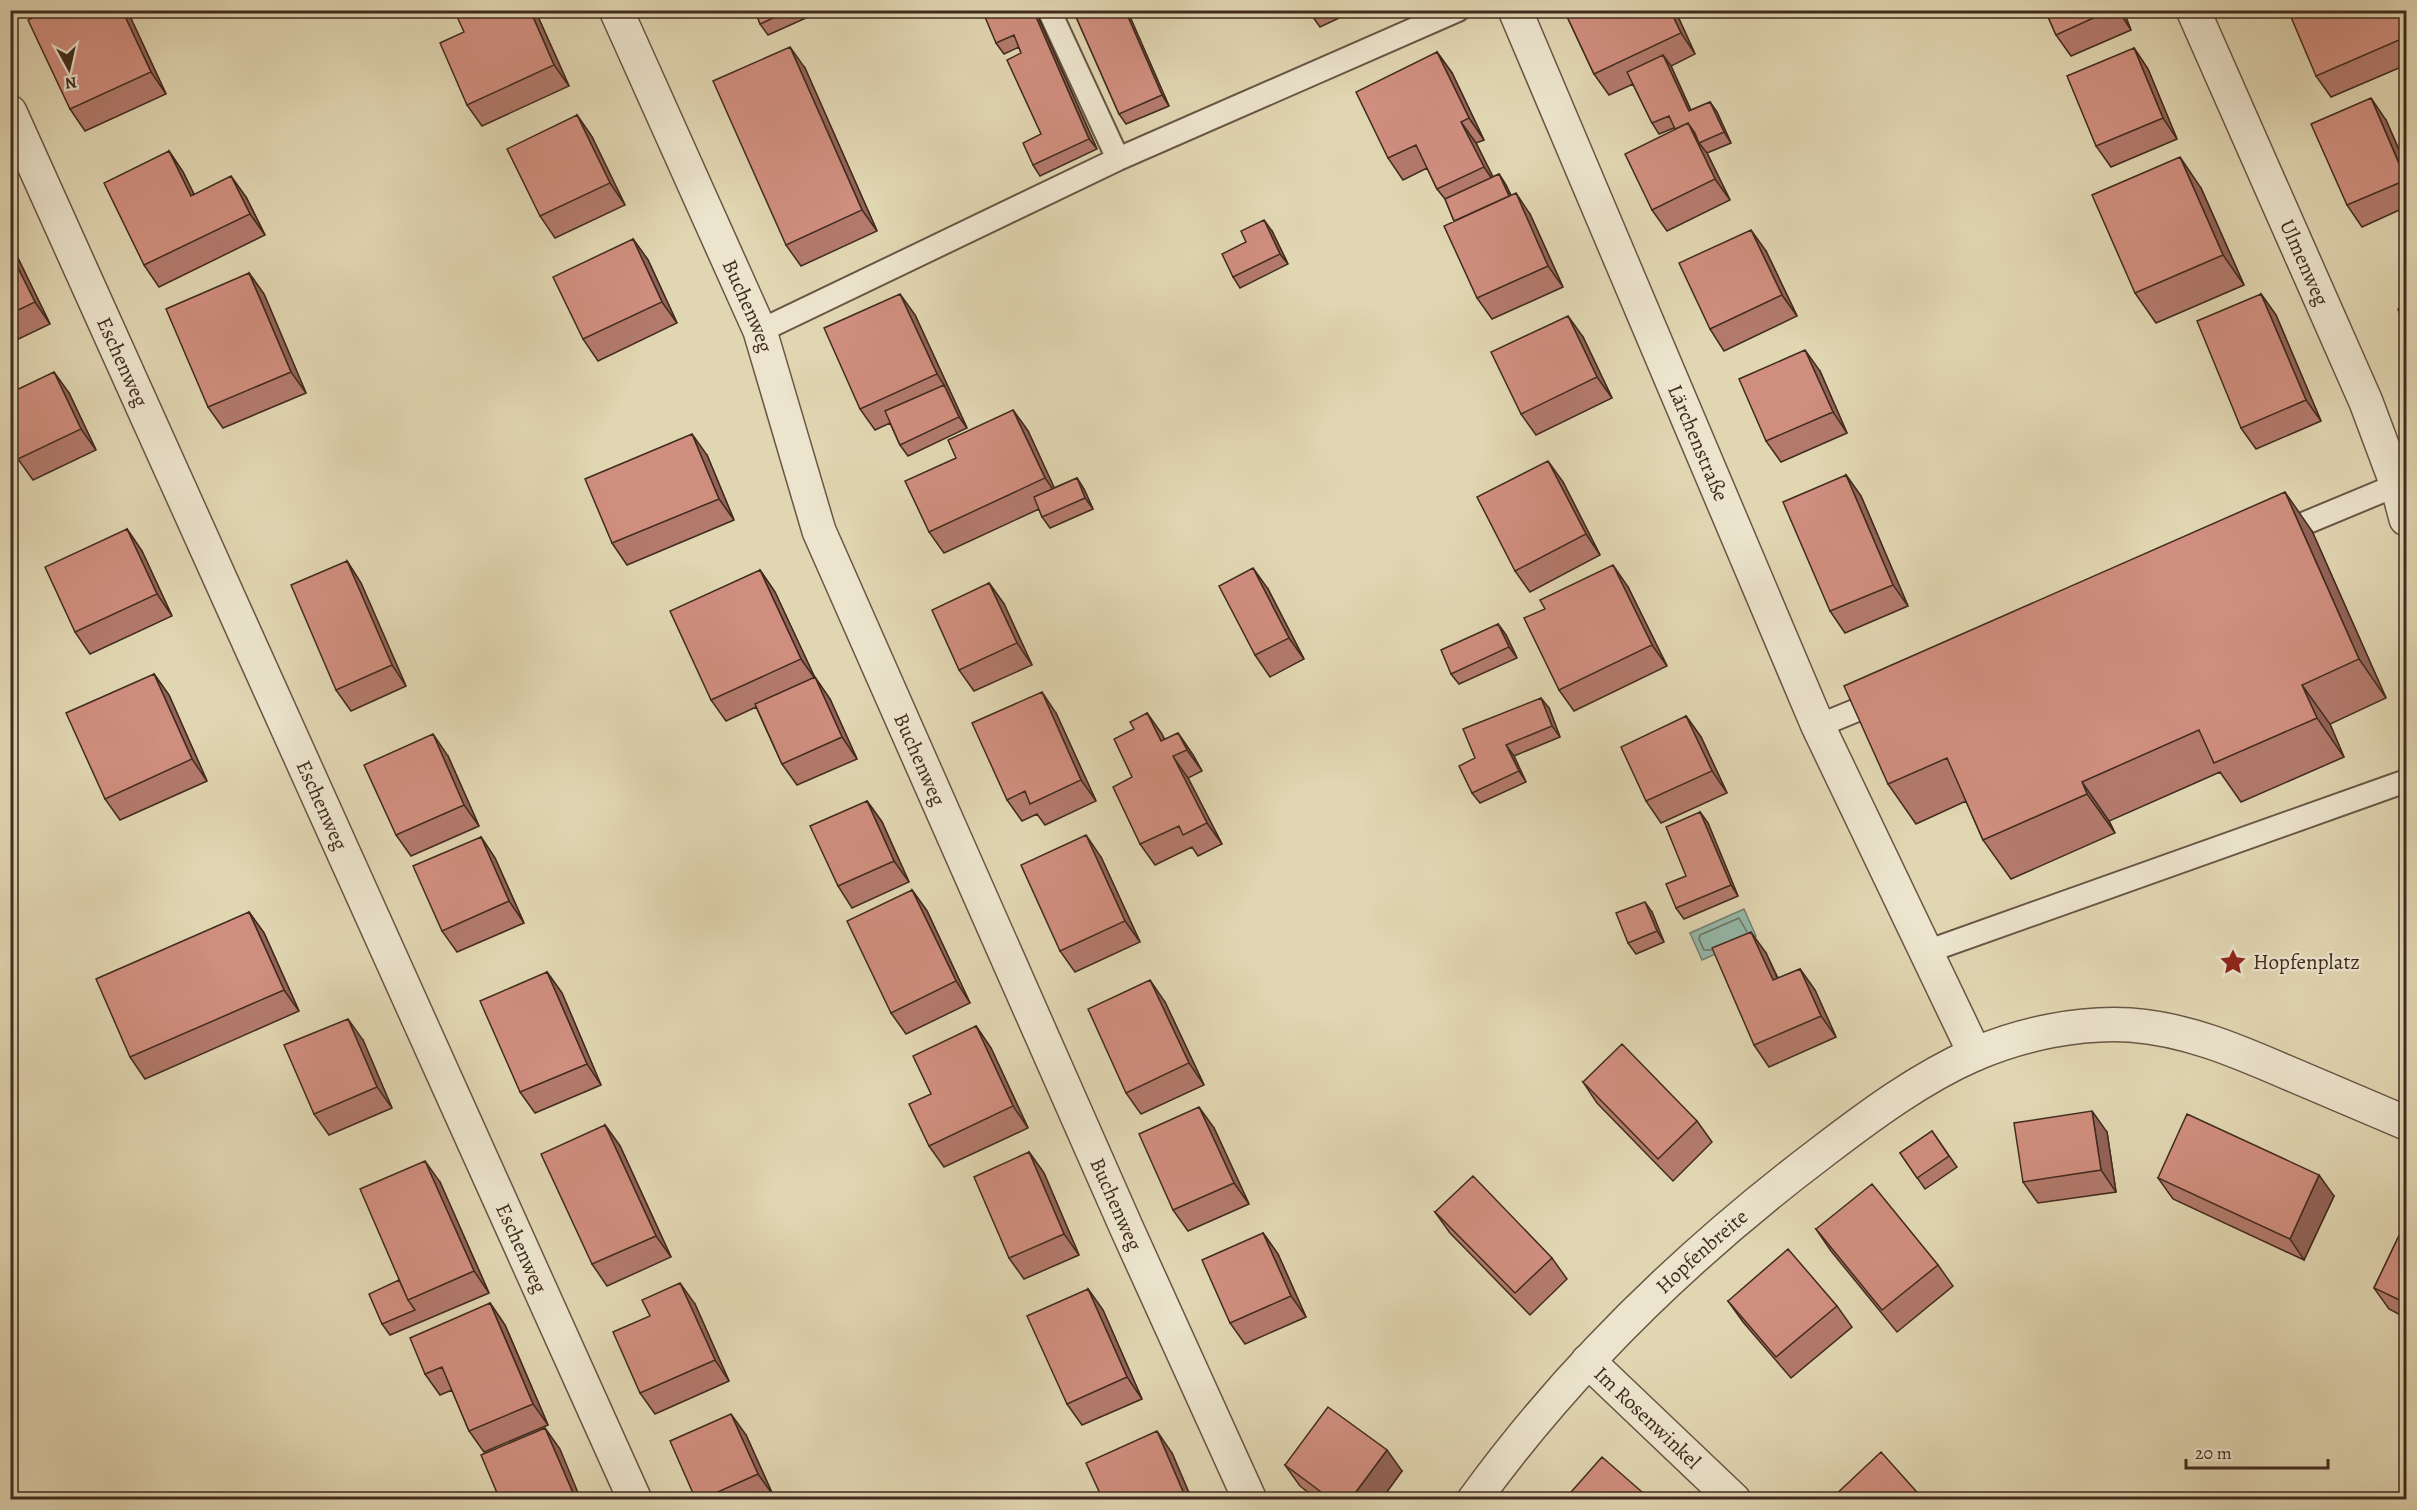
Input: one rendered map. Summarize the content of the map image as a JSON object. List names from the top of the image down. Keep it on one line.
{"streets":{"street":["Ulmenweg","Buchenweg","Eschenweg","Lärchenstraße","Hopfenbreite","Im Rosenwinkel"]},"crossings":[["Hopfenbreite","Im Rosenwinkel"]],"places":{"place":["Hopfenplatz"]},"scale_bar":"20 m","north":"bottom"}
